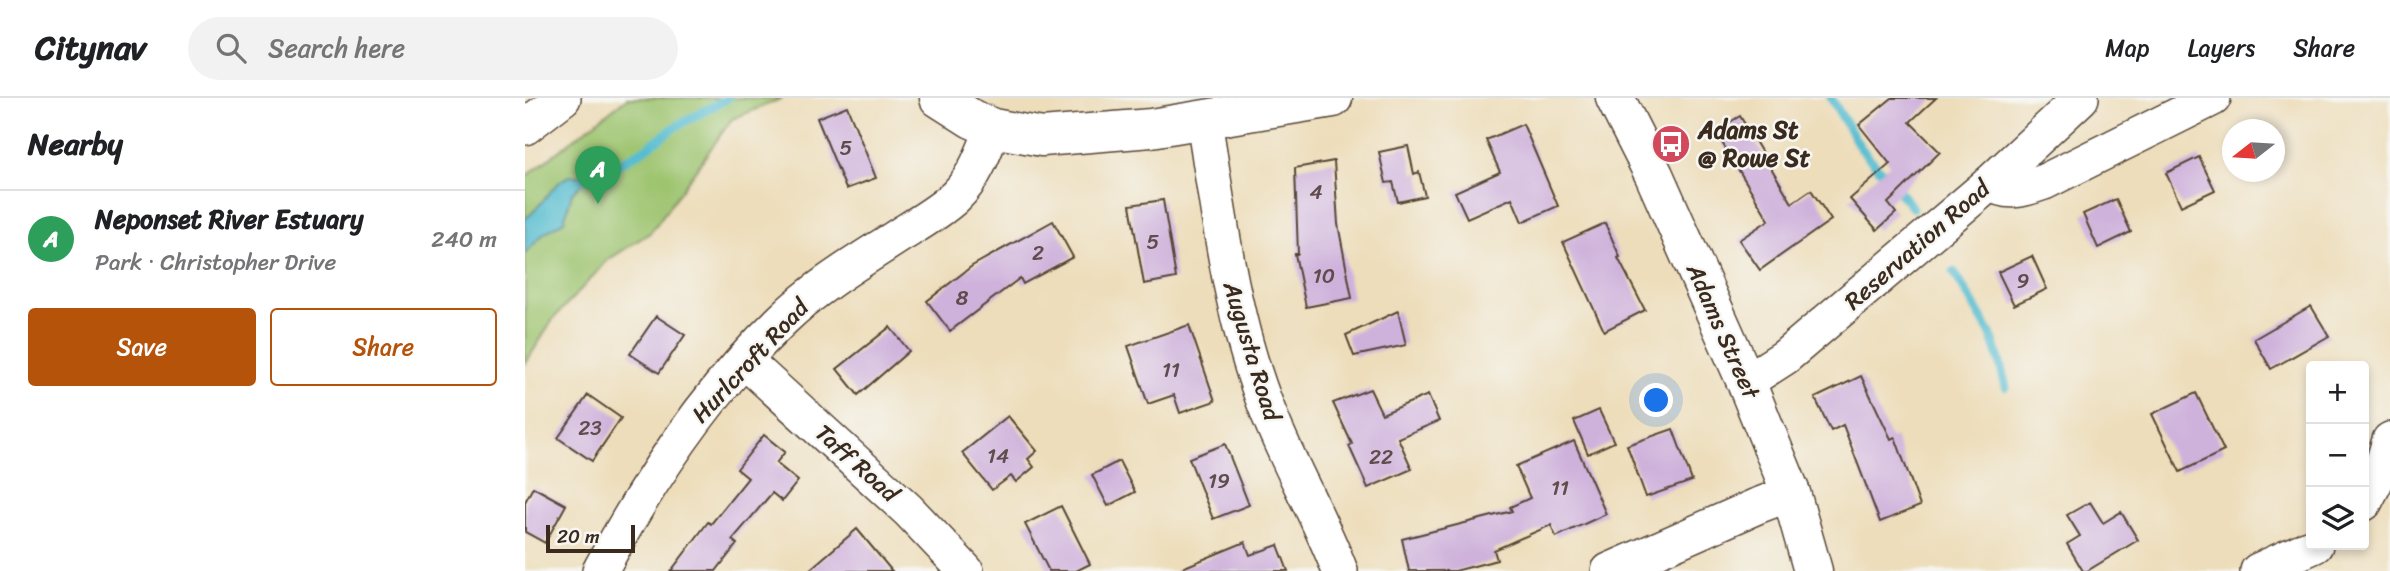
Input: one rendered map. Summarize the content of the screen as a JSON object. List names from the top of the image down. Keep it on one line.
{"streets":{"main road":["Adams Street"],"street":["Reservation Road","Augusta Road","Hurlcroft Road","Taff Road"]},"crossings":[["Reservation Road","Adams Street"],["Hurlcroft Road","Taff Road"]],"places":{"bus stop":["Adams St @ Rowe St"]},"house_numbers":["5","4","5","2","10","9","8","11","23","14","22","19","11"],"scale_bar":"20 m","north":"left","page":{"header":"Citynav","search":"Search here","nav":["Map","Layers","Share"],"heading":"Nearby","pins":"A","list":[{"mark":"A","name":"Neponset River Estuary","note":"Park · Christopher Drive","value":"240 m"}],"buttons":["Save","Share"],"map_buttons":["+","−"],"scale":"20 m"}}
